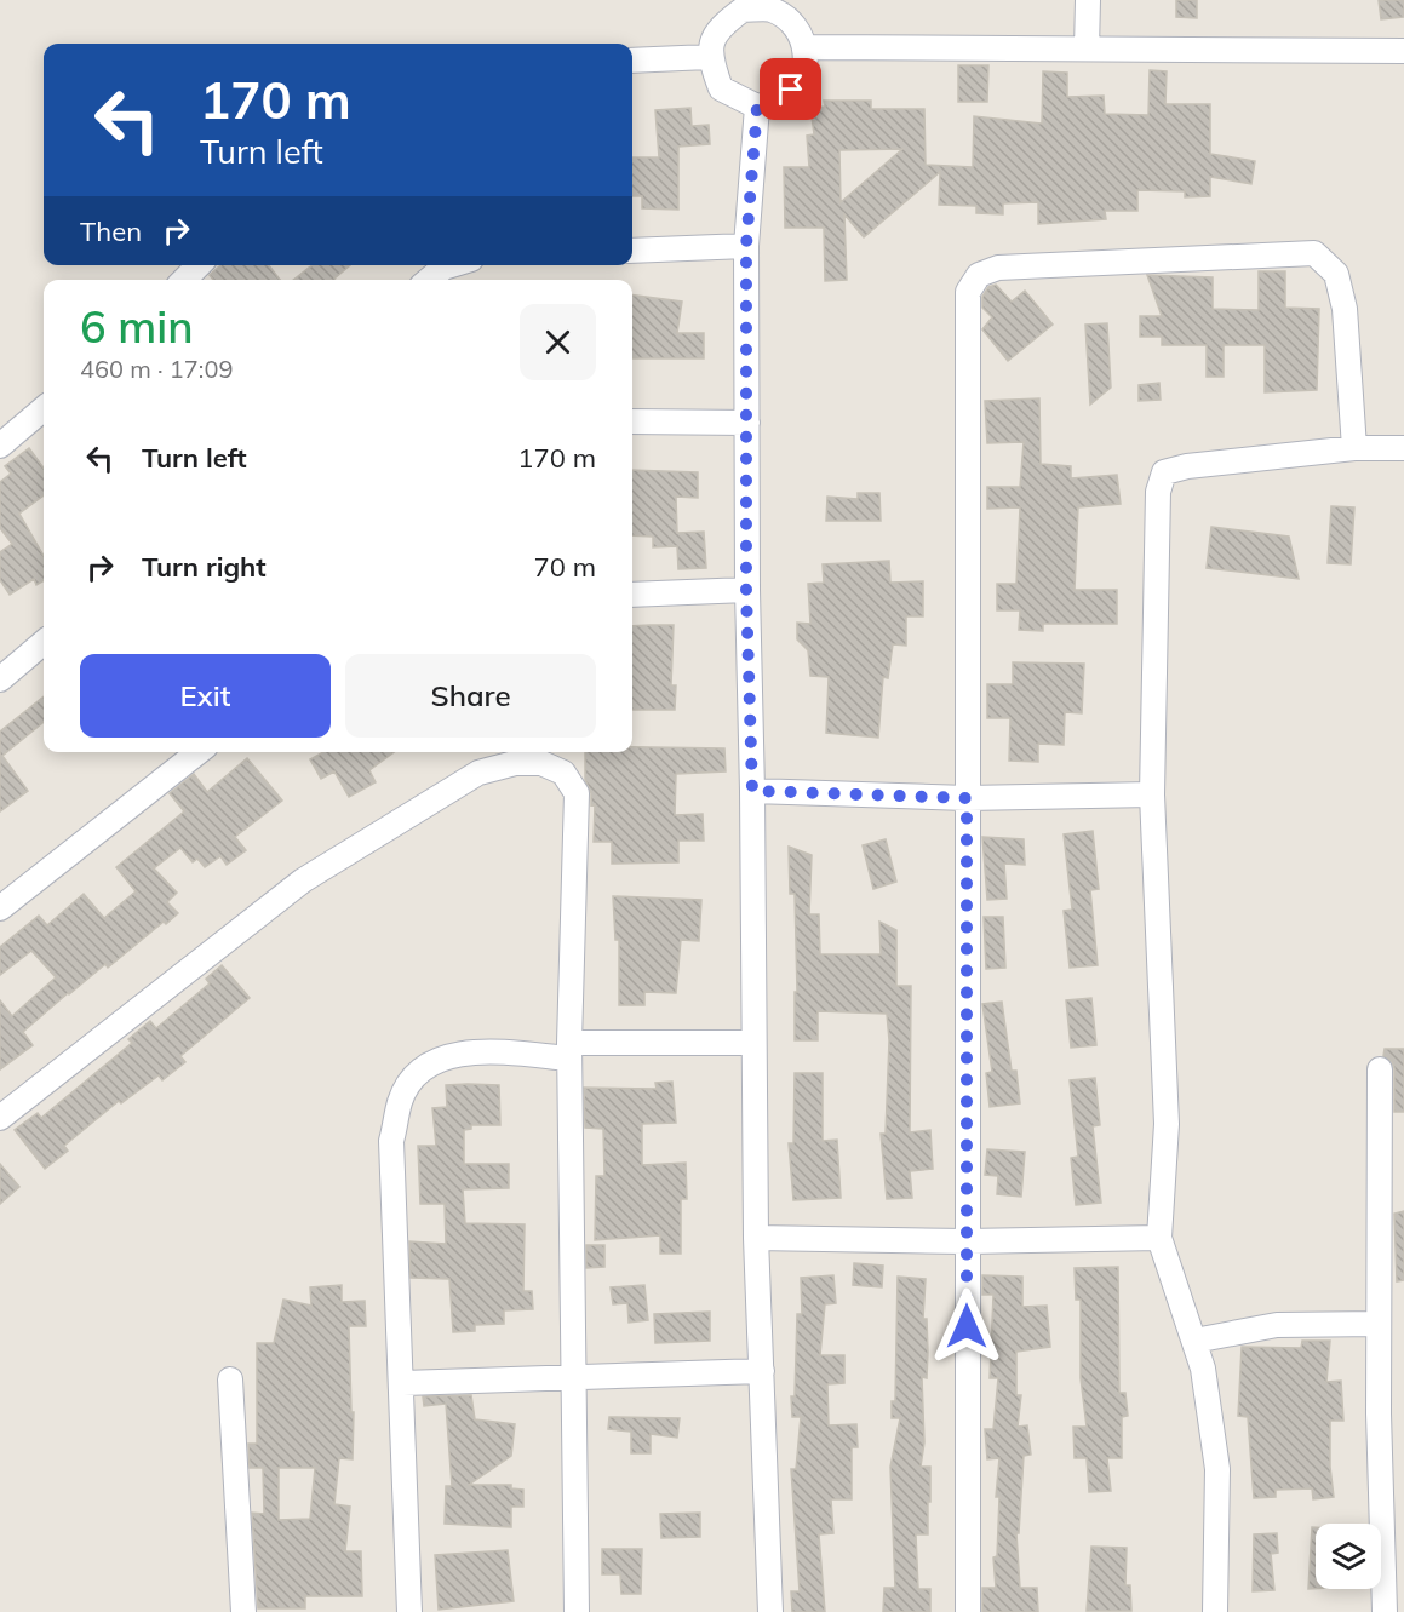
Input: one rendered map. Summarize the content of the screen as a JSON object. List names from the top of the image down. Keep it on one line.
{"page":{"turn":["170 m","Turn left"],"then":"Then","heading":["6 min","460 m · 17:09"],"list":[{"name":"Turn left","value":"170 m"},{"name":"Turn right","value":"70 m"}],"buttons":["Exit","Share"]}}
